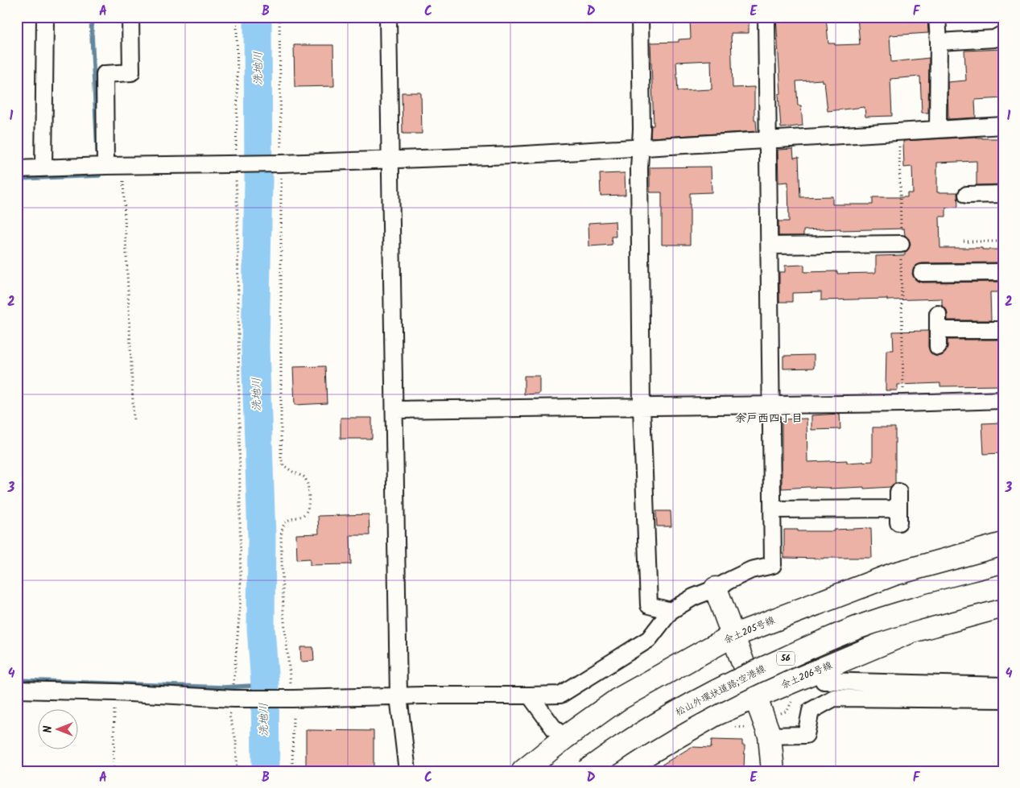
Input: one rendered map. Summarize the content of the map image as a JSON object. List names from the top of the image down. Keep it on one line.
{"streets":{"main road":["余土205号線","56","余土206号線","松山外環状道路;空港線"]},"districts":["余戸西四丁目"],"water":["洗地川"],"north":"left","grid":{"columns":["A","B","C","D","E","F"],"rows":["1","2","3","4"]}}
